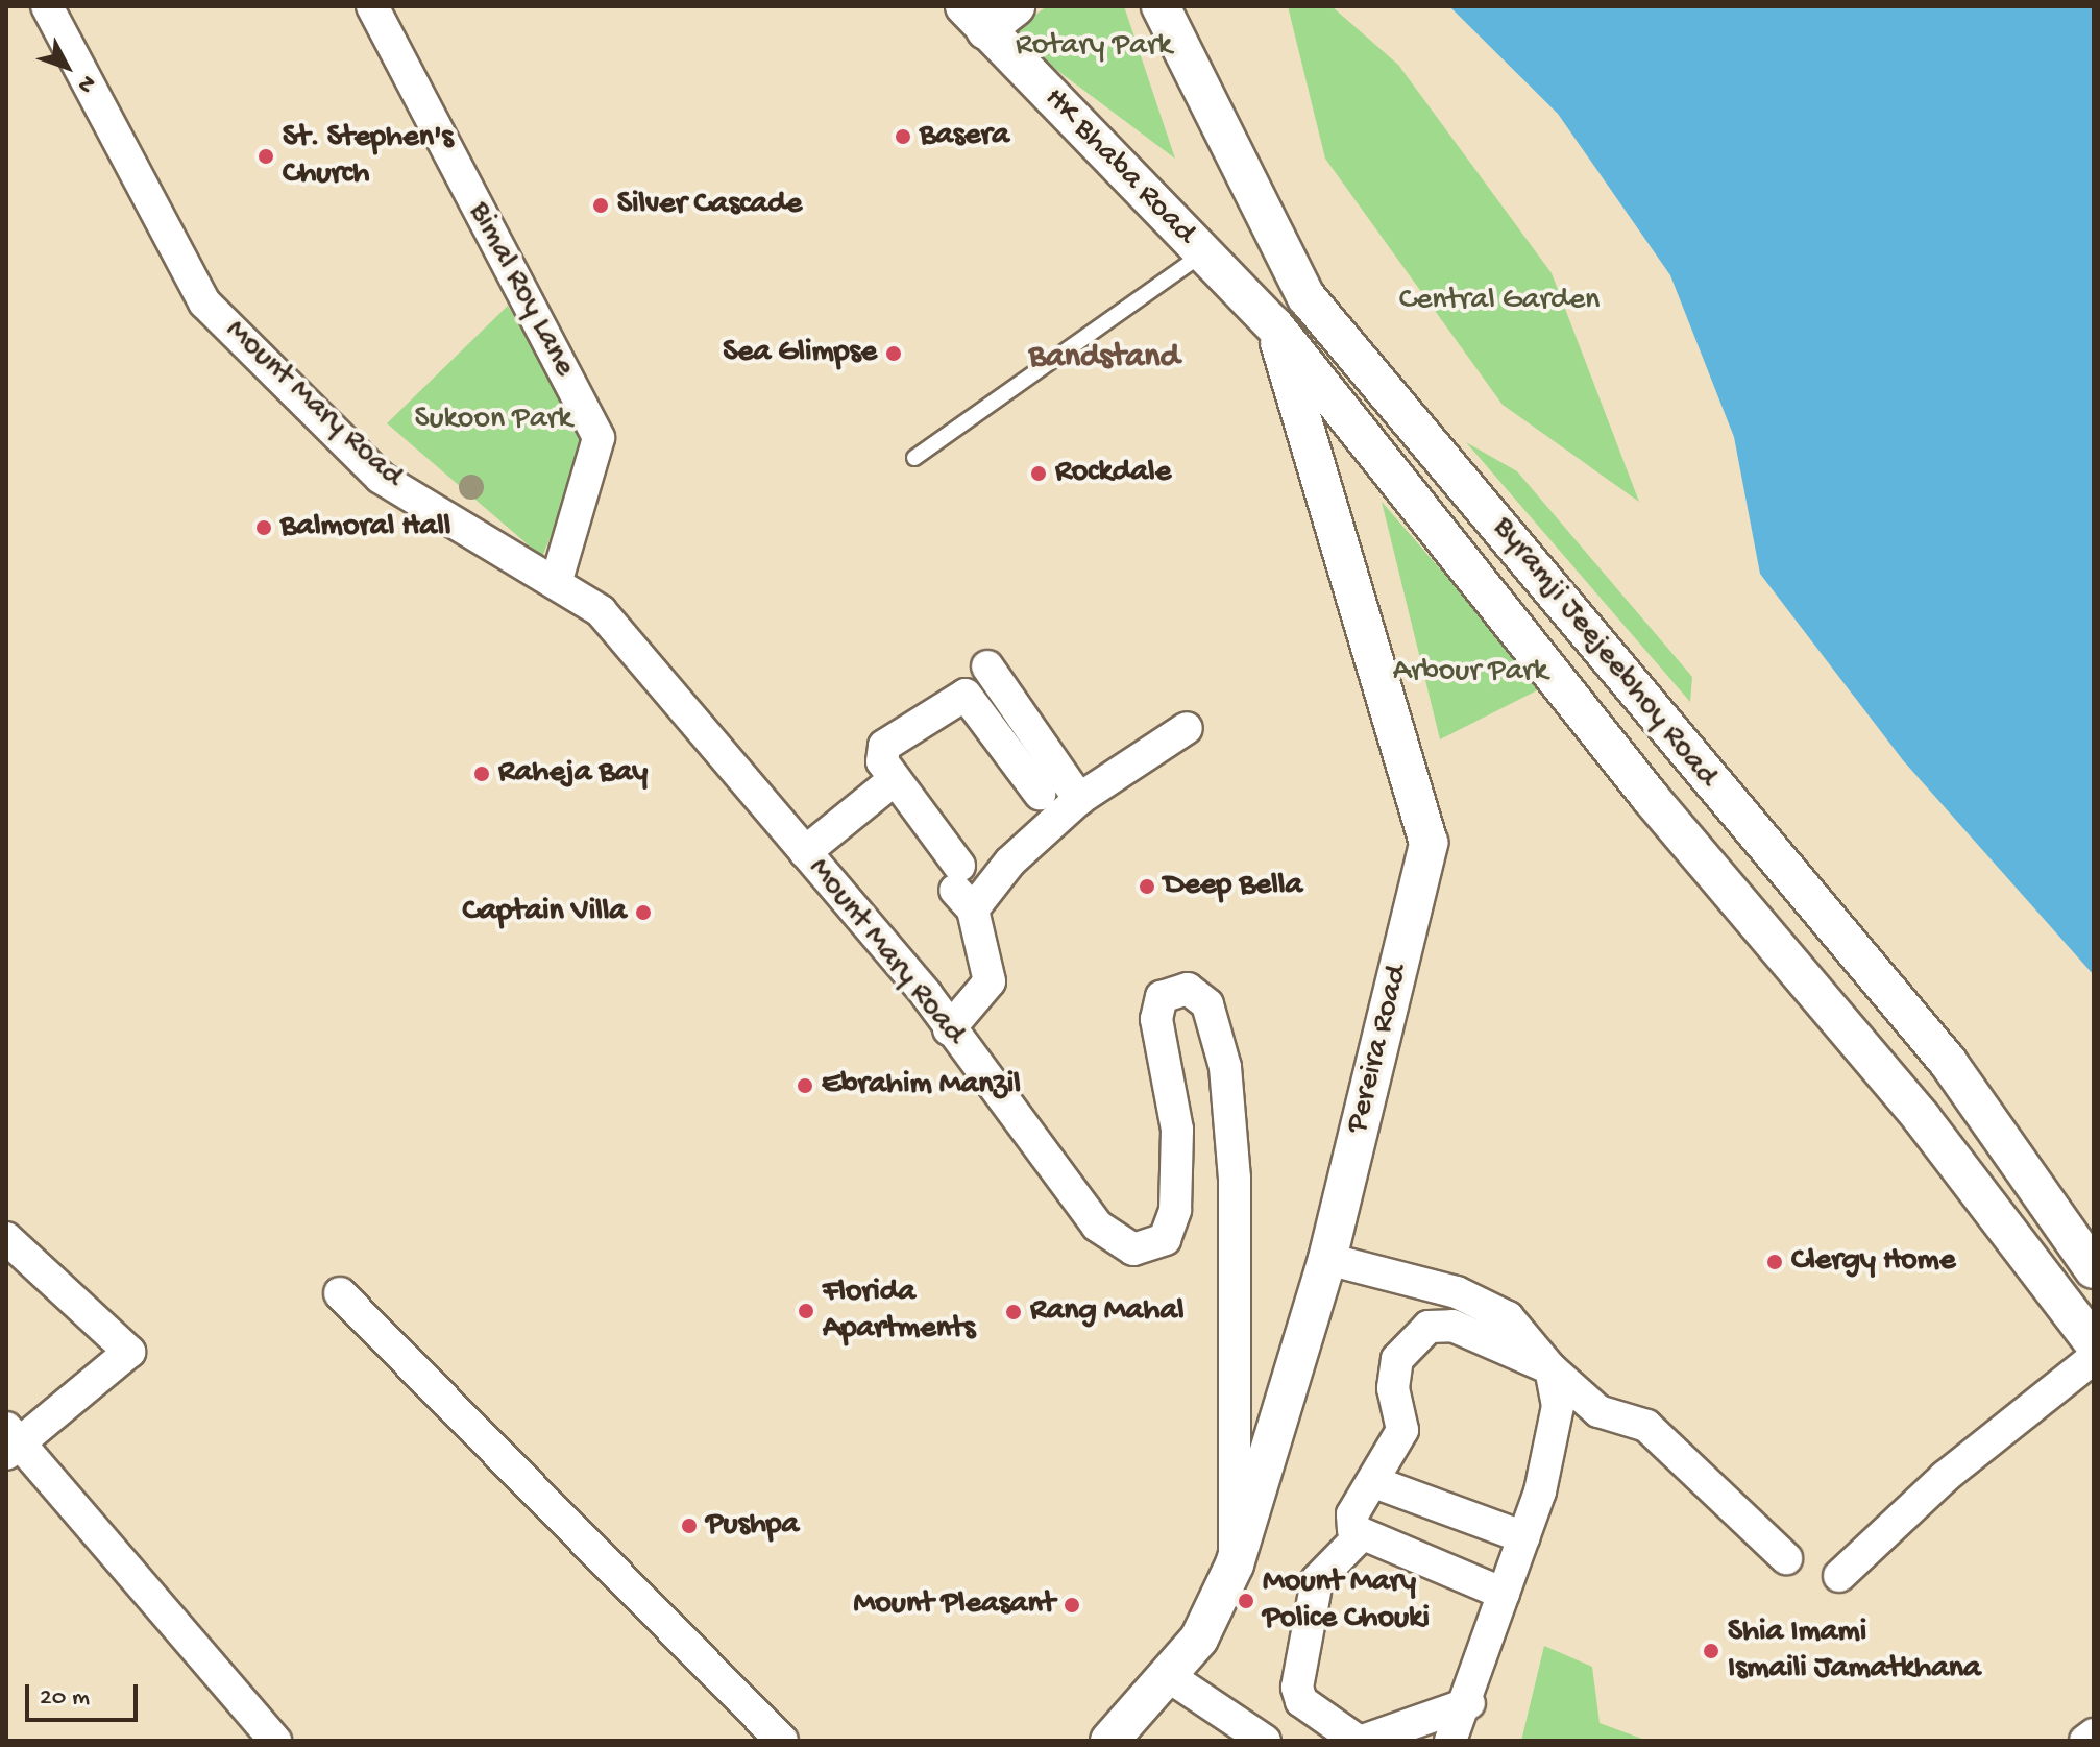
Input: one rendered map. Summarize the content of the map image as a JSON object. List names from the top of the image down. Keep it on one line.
{"streets":{"street":["HK Bhaba Road","Bimal Roy Lane","Mount Mary Road","Byramji Jeejeebhoy Road","Pereira Road"]},"crossings":[["HK Bhaba Road","Byramji Jeejeebhoy Road"],["HK Bhaba Road","Pereira Road"],["Bimal Roy Lane","Mount Mary Road"],["Mount Mary Road","Pereira Road"],["Byramji Jeejeebhoy Road","Pereira Road"]],"districts":["Bandstand"],"parks":["Rotary Park","Central Garden","Sukoon Park","Arbour Park"],"places":["Basera","St. Stephen's Church","Silver Cascade","Sea Glimpse","Rockdale","Balmoral Hall","Raheja Bay","Deep Bella","Captain Villa","Ebrahim Manzil","Clergy Home","Florida Apartments","Rang Mahal","Pushpa","Mount Mary Police Chouki","Mount Pleasant","Shia Imami Ismaili Jamatkhana"],"scale_bar":"20 m","north":"bottom right"}
